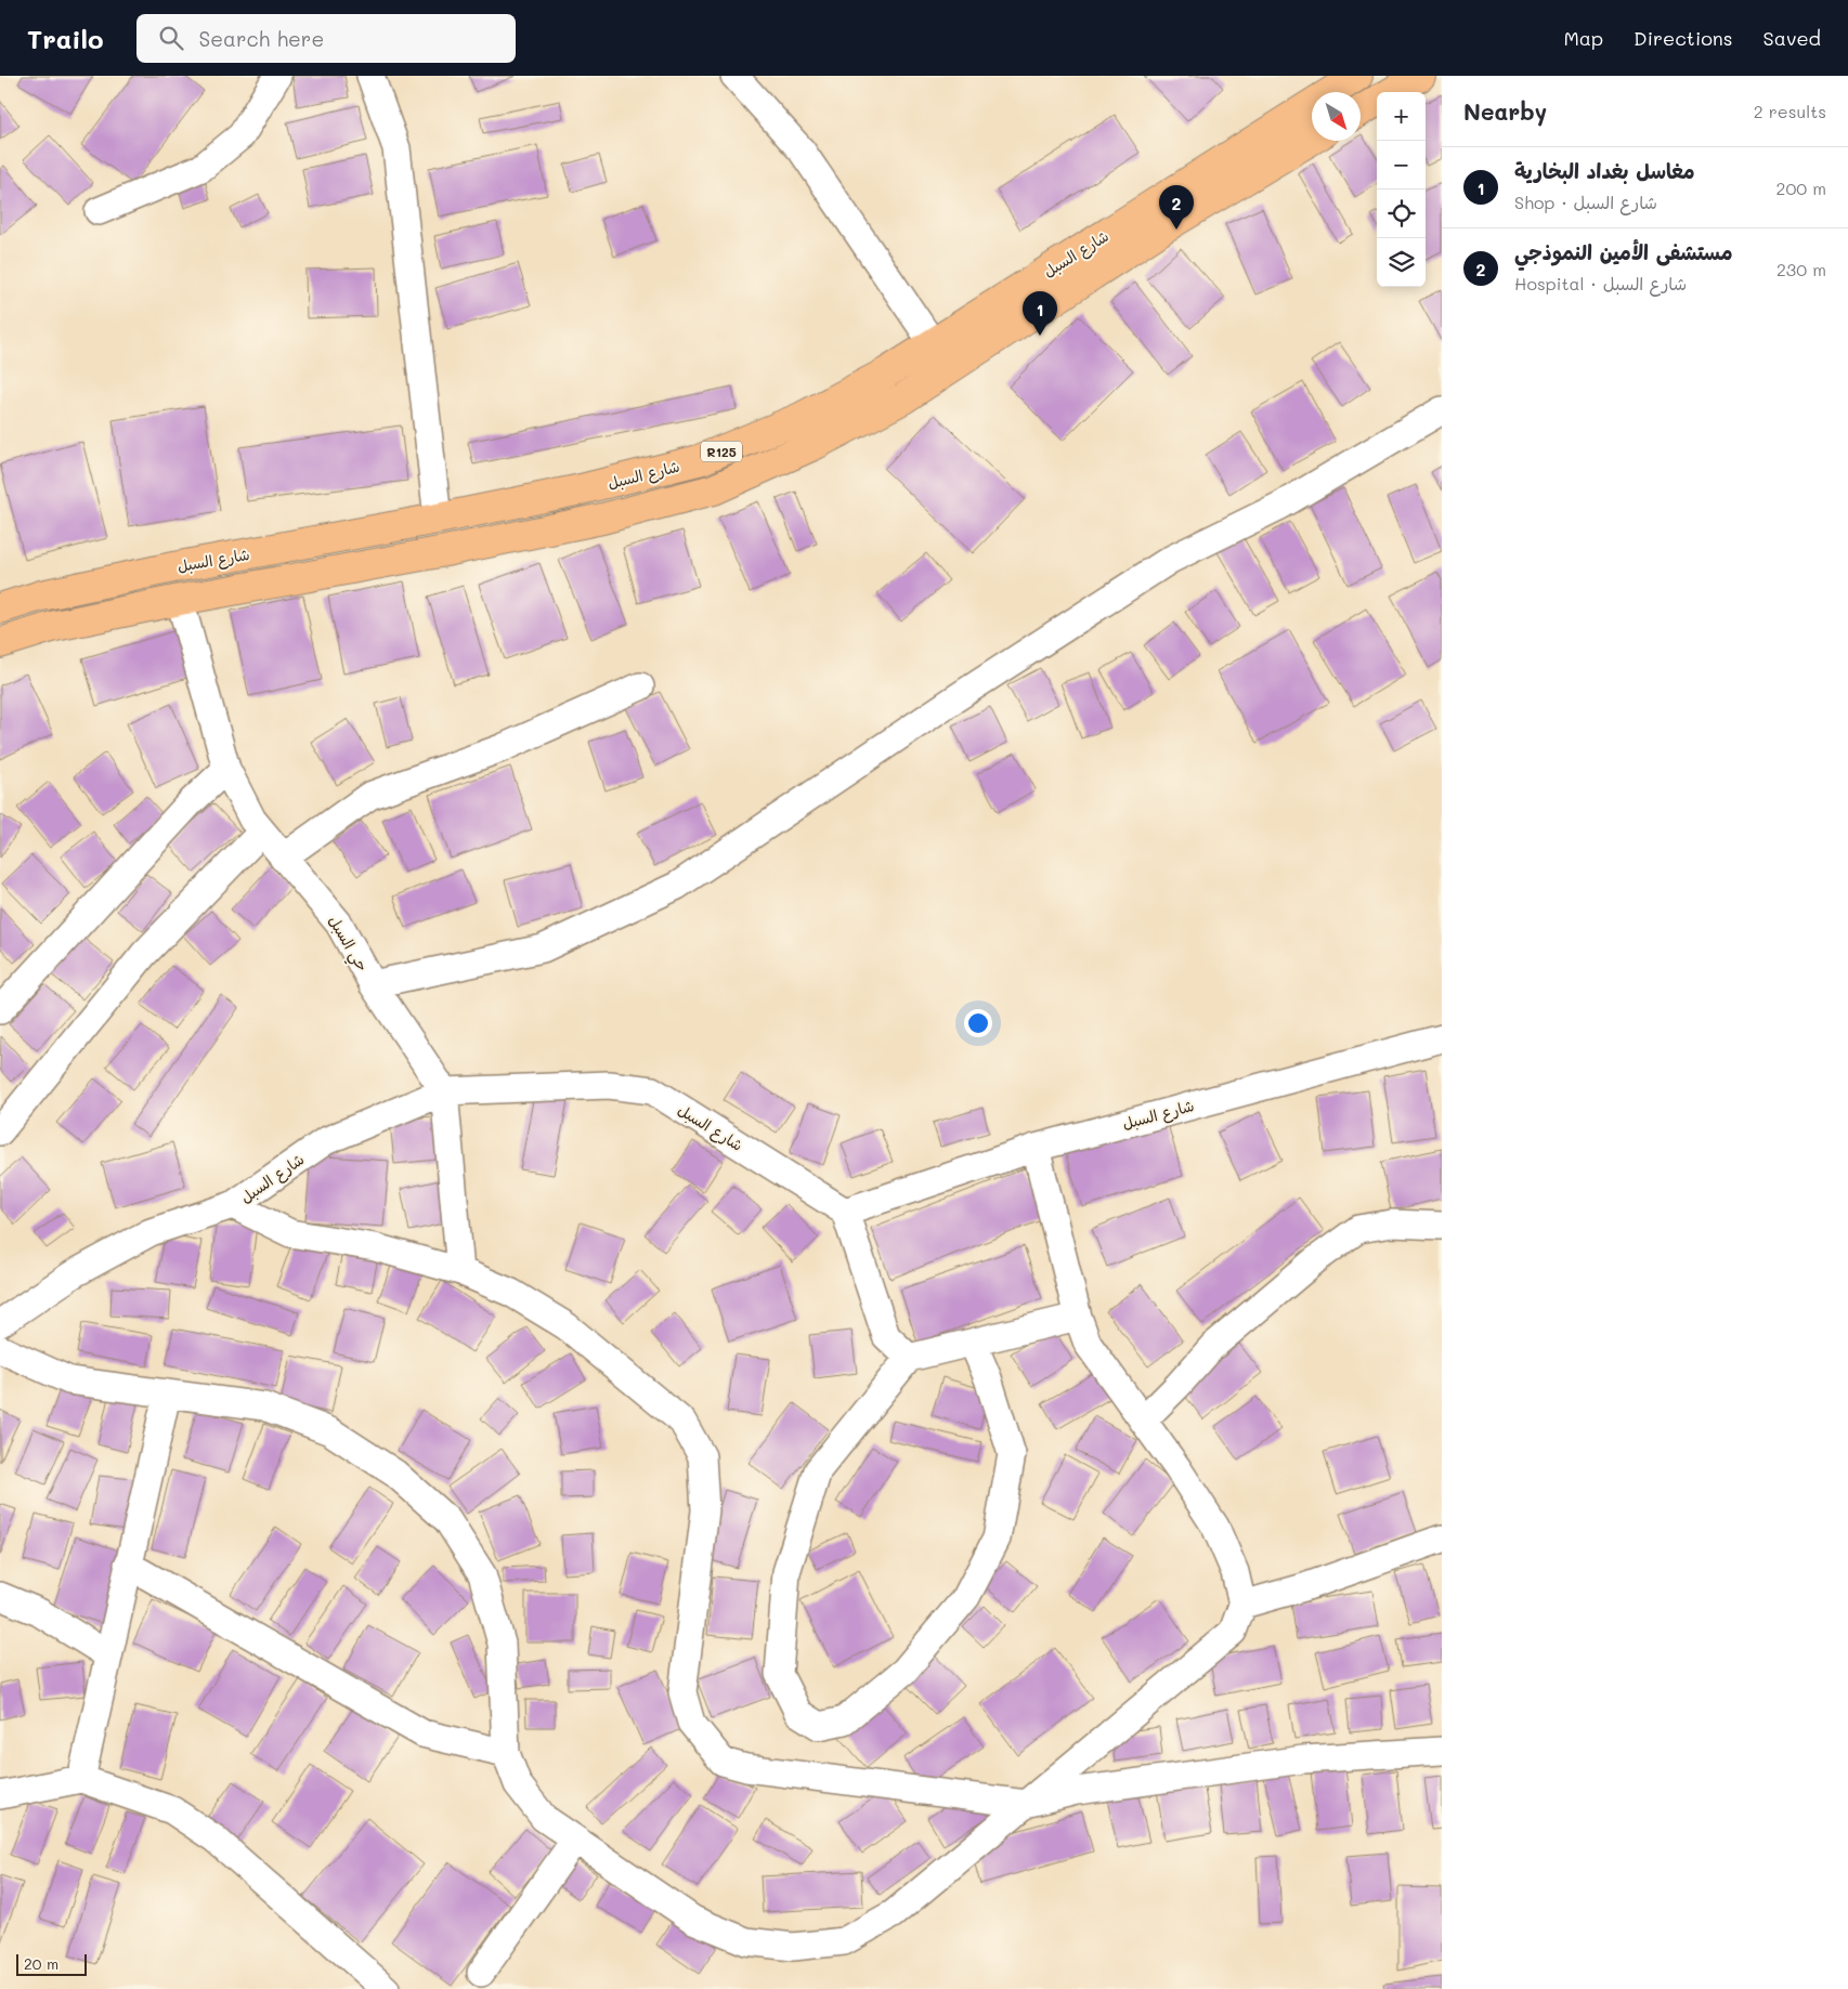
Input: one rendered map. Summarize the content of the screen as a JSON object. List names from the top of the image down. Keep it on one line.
{"streets":{"main road":["شارع السبل","R125"],"street":["حي السبل"]},"crossings":[["شارع السبل","حي السبل"]],"scale_bar":"20 m","north":"bottom right","page":{"header":"Trailo","search":"Search here","nav":["Map","Directions","Saved"],"heading":["Nearby","2 results"],"map_buttons":["+","−"],"list":[{"mark":"1","name":"مغاسل بغداد البخارية","note":"Shop · شارع السبل","value":"200 m"},{"mark":"2","name":"مستشفى الأمين النموذجي","note":"Hospital · شارع السبل","value":"230 m"}],"pins":["2","1"],"scale":"20 m"}}
